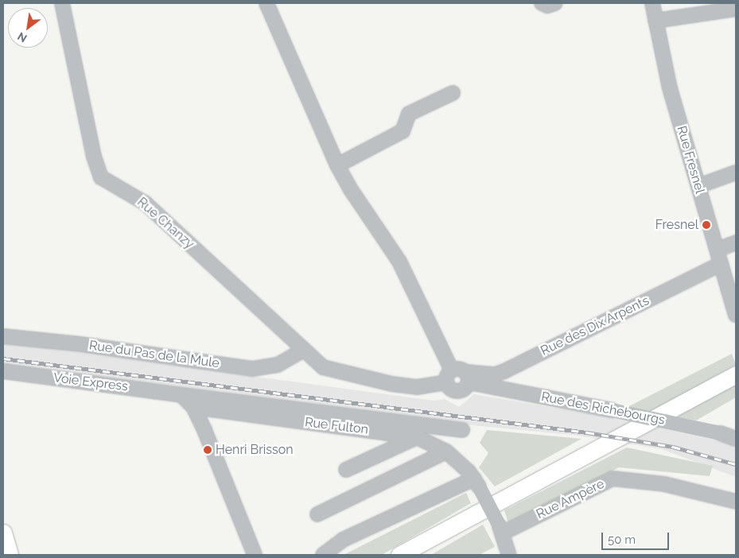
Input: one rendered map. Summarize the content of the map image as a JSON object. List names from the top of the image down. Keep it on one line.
{"streets":{"street":["Rue Fresnel","Rue Chanzy","Rue des Dix Arpents","Rue du Pas de la Mule","Voie Express","Rue des Richebourgs","Rue Fulton","Rue Ampère"]},"crossings":[["Rue Fresnel","Rue des Dix Arpents"],["Rue Chanzy","Rue des Dix Arpents"],["Rue Chanzy","Rue du Pas de la Mule"],["Rue Chanzy","Rue des Richebourgs"],["Rue des Dix Arpents","Rue des Richebourgs"],["Rue Fulton","Rue Ampère"]],"places":["Fresnel","Henri Brisson"],"scale_bar":"50 m","north":"bottom left"}
